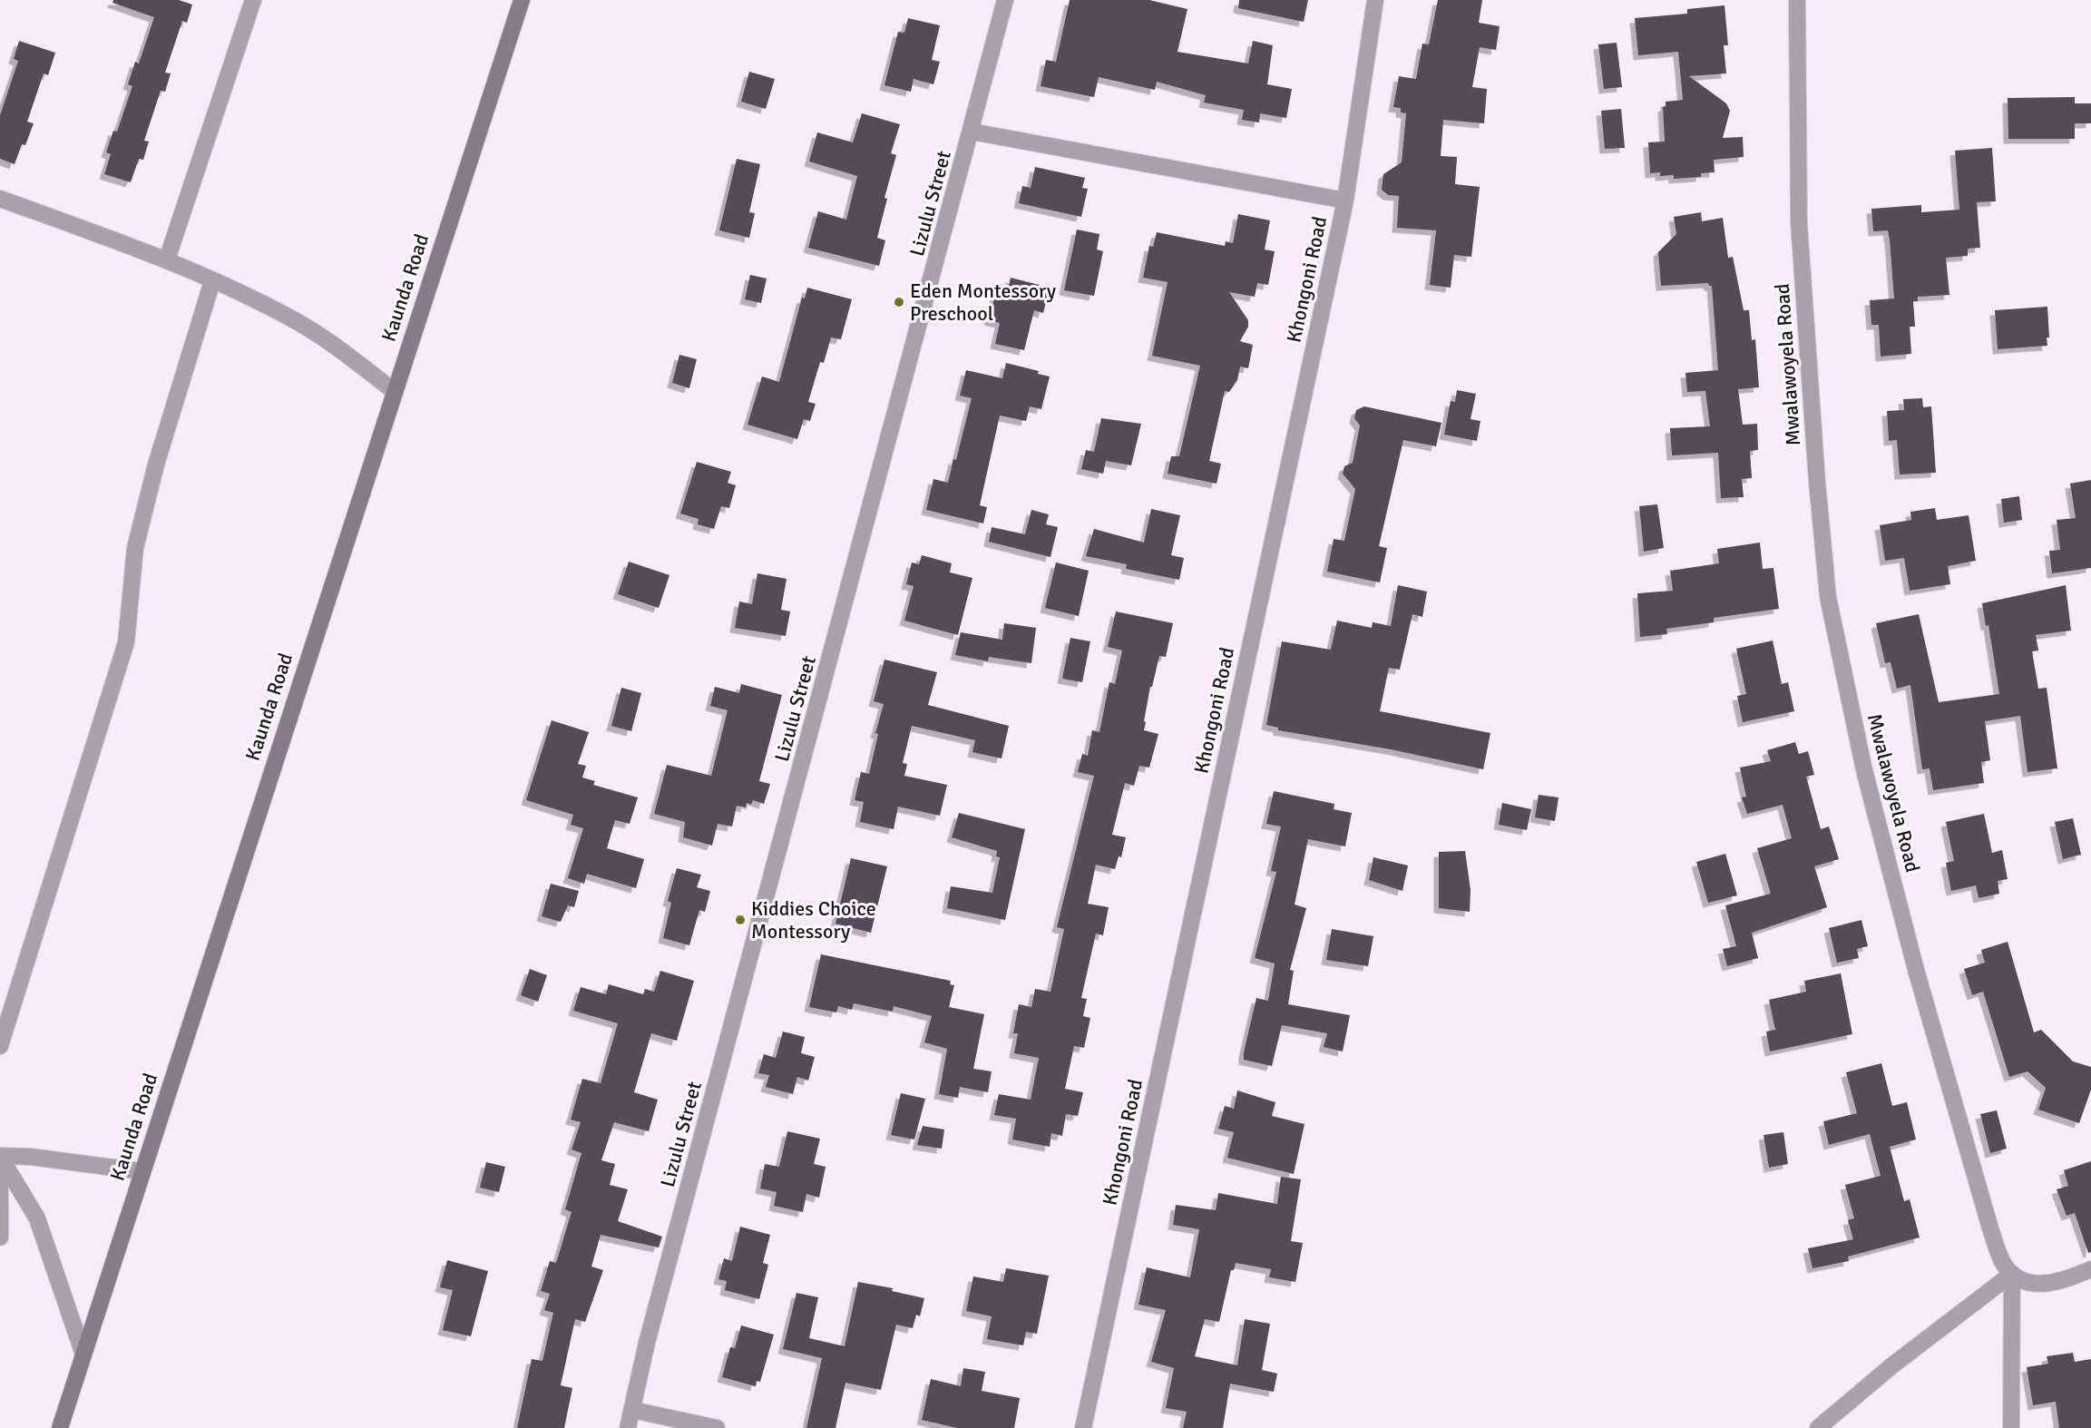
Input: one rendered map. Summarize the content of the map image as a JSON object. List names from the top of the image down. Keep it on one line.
{"streets":{"main road":["Kaunda Road"],"street":["Lizulu Street","Khongoni Road","Mwalawoyela Road"]},"places":["Eden Montessory Preschool","Kiddies Choice Montessory"]}
